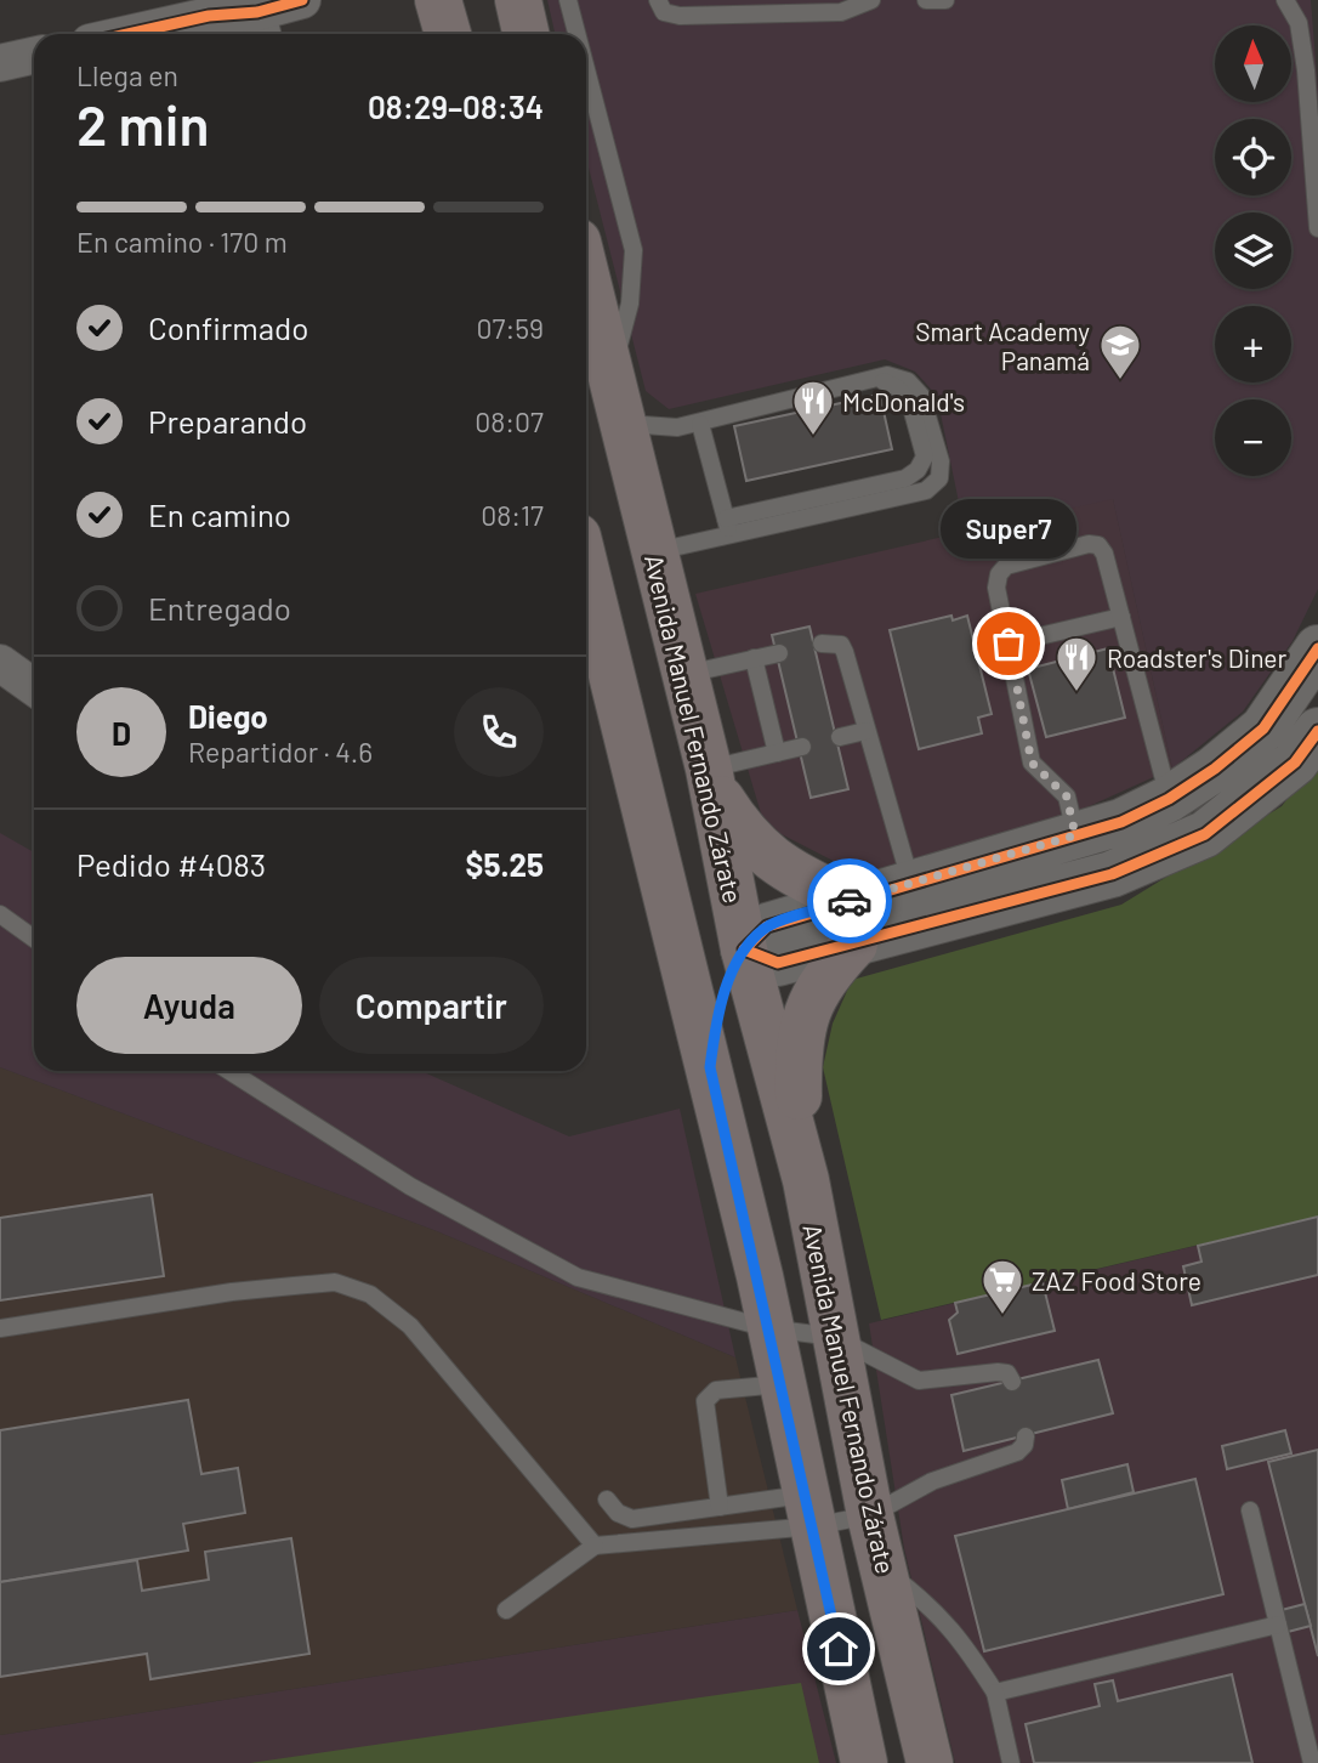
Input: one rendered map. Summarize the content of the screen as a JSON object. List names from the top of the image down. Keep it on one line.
{"streets":{"main road":["Avenida Manuel Fernando Zárate"]},"places":{"school or university":["Smart Academy Panamá"],"restaurant":["McDonald's","Roadster's Diner"],"other":["Super7"],"supermarket":["ZAZ Food Store"]},"north":"top","page":{"map_buttons":["+","−"],"heading":["2 min","Llega en","08:29–08:34"],"panel":["Diego","Repartidor · 4.6","Pedido #4083","$5.25"],"bar":"En camino · 170 m","list":[["Confirmado","07:59"],["Preparando","08:07"],["En camino","08:17"],"Entregado"],"bubble":"Super7","round":"D","buttons":["Ayuda","Compartir"]}}
